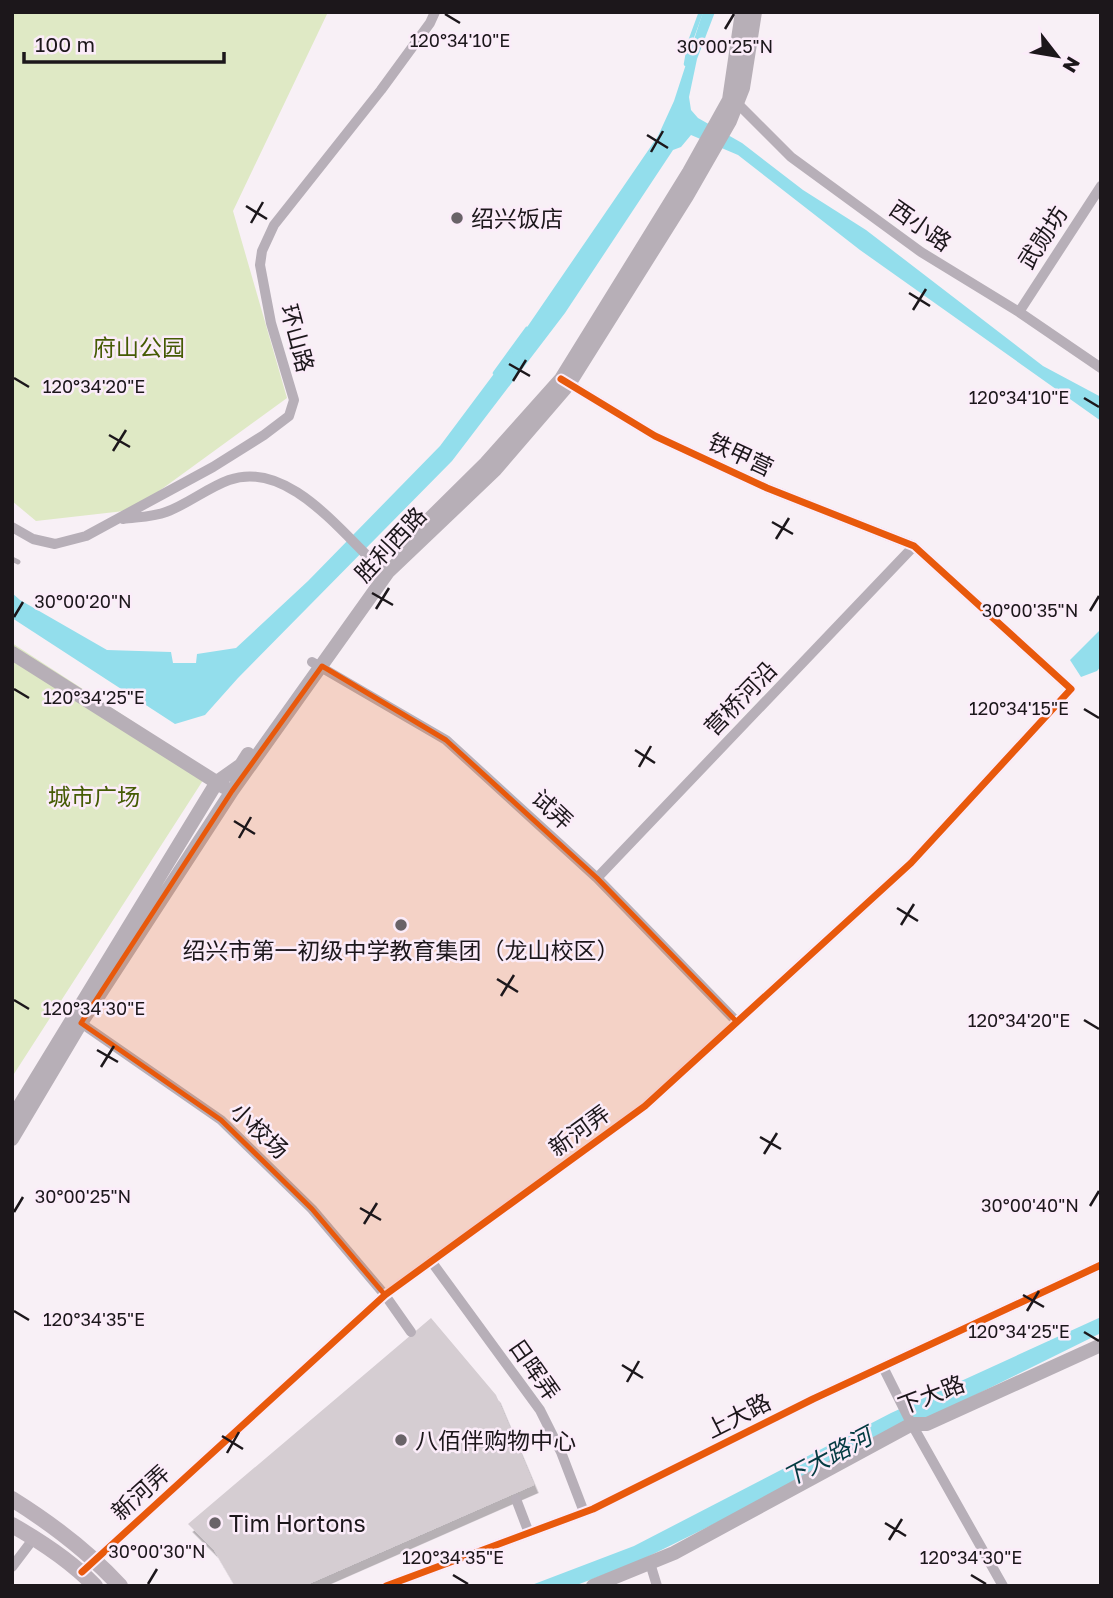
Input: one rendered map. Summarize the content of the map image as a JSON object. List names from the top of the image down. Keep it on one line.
{"streets":{"main road":["胜利西路","下大路"],"street":["西小路","武勋坊","环山路","铁甲营","营桥河沿","试弄","小校场","新河弄","日晖弄","上大路"]},"crossings":[["西小路","武勋坊"],["西小路","胜利西路"],["铁甲营","胜利西路"],["铁甲营","营桥河沿"],["铁甲营","新河弄"],["胜利西路","试弄"],["胜利西路","小校场"],["营桥河沿","试弄"],["营桥河沿","新河弄"],["试弄","新河弄"],["小校场","新河弄"],["新河弄","日晖弄"],["日晖弄","上大路"]],"water":["下大路河"],"parks":["府山公园","城市广场"],"places":["绍兴饭店","绍兴市第一初级中学教育集团（龙山校区）","八佰伴购物中心","Tim Hortons"],"scale_bar":"100 m","north":"bottom right","coordinates":["120°34'10\"E","30°00'25\"N","120°34'20\"E","30°00'20\"N","30°00'35\"N","120°34'25\"E","120°34'15\"E","120°34'30\"E","30°00'40\"N","120°34'35\"E","30°00'30\"N"]}
